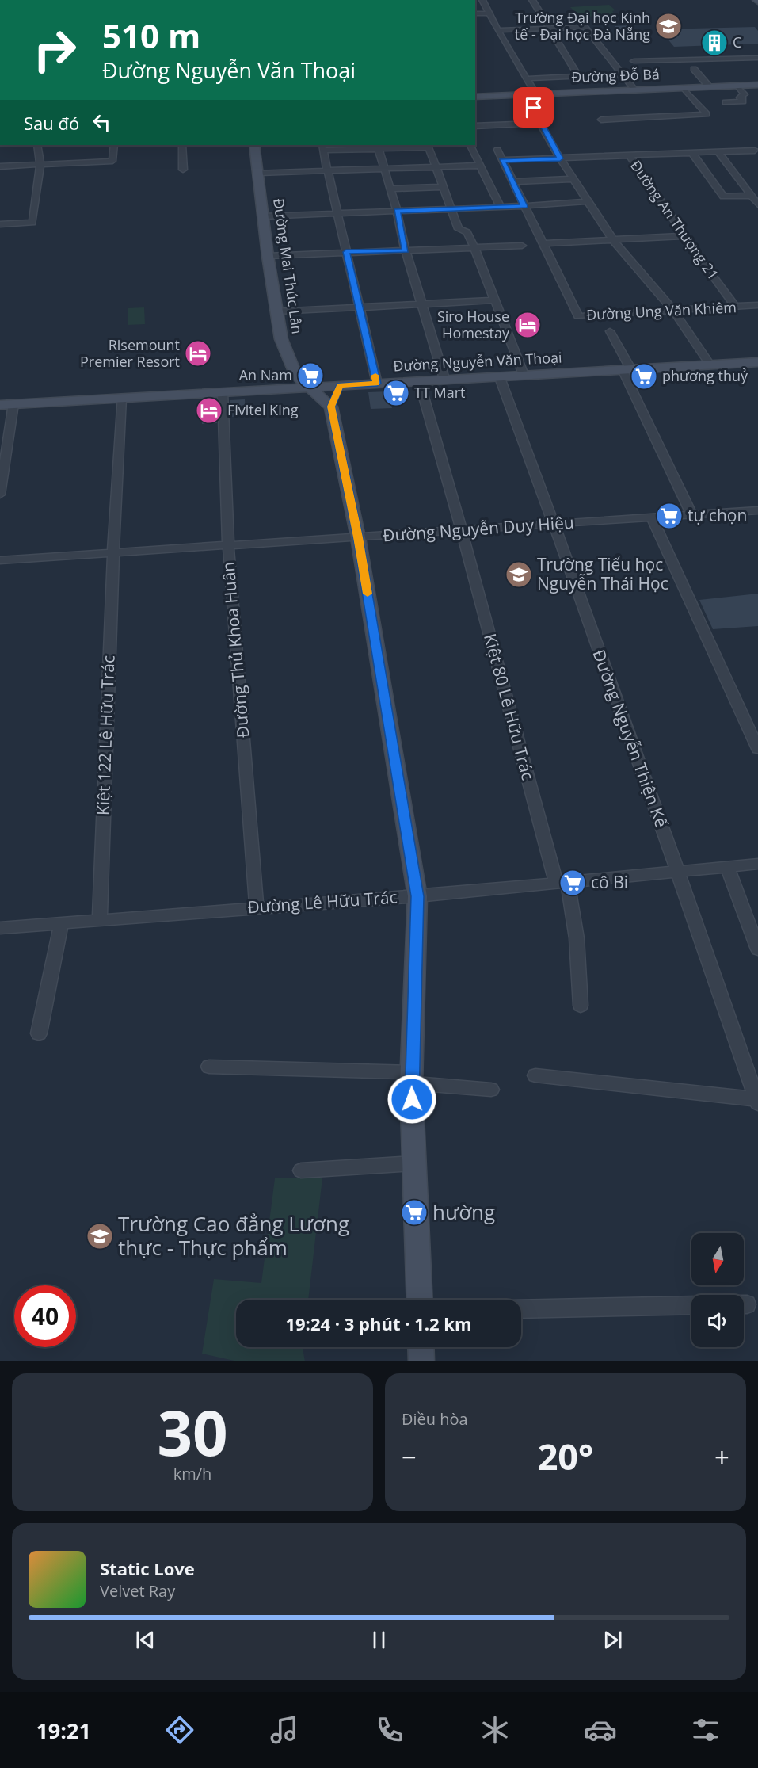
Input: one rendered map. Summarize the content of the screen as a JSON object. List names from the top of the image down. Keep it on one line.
{"streets":{"street":["Đường Đỗ Bá","Đường An Thượng 21","Đường Mai Thúc Lân","Đường Ung Văn Khiêm","Đường Nguyễn Văn Thoại","Đường Nguyễn Duy Hiệu","Đường Thủ Khoa Huân","Kiệt 80 Lê Hữu Trác","Kiệt 122 Lê Hữu Trác","Đường Nguyễn Thiện Kế","Đường Lê Hữu Trác"]},"crossings":[["Đường An Thượng 21","Đường Ung Văn Khiêm"],["Đường Mai Thúc Lân","Đường Nguyễn Văn Thoại"],["Đường Nguyễn Văn Thoại","Đường Thủ Khoa Huân"],["Đường Nguyễn Văn Thoại","Kiệt 80 Lê Hữu Trác"],["Đường Nguyễn Văn Thoại","Kiệt 122 Lê Hữu Trác"],["Đường Nguyễn Văn Thoại","Đường Nguyễn Thiện Kế"],["Đường Nguyễn Duy Hiệu","Đường Thủ Khoa Huân"],["Đường Nguyễn Duy Hiệu","Kiệt 80 Lê Hữu Trác"],["Đường Nguyễn Duy Hiệu","Kiệt 122 Lê Hữu Trác"],["Đường Nguyễn Duy Hiệu","Đường Nguyễn Thiện Kế"],["Đường Thủ Khoa Huân","Đường Lê Hữu Trác"],["Kiệt 80 Lê Hữu Trác","Đường Lê Hữu Trác"],["Kiệt 122 Lê Hữu Trác","Đường Lê Hữu Trác"],["Đường Nguyễn Thiện Kế","Đường Lê Hữu Trác"]],"places":{"school or university":["Trường Đại học Kinh tế - Đại học Đà Nẵng","Trường Tiểu học Nguyễn Thái Học","Trường Cao đẳng Lương thực - Thực phẩm"],"building":["C"],"hotel":["Siro House Homestay","Risemount Premier Resort","Fivitel King"],"supermarket":["An Nam","phương thuỷ","TT Mart","tự chọn","cô Bi","hường"]},"north":"bottom","page":{"turn":["510 m","Đường Nguyễn Văn Thoại"],"then":"Sau đó","limit":"40","trip":"19:24 · 3 phút · 1.2 km","tile":[["30","km/h"],"Điều hòa"],"heat":["−","20°","+"],"song":["Static Love","Velvet Ray"],"tabs":"19:21"}}
